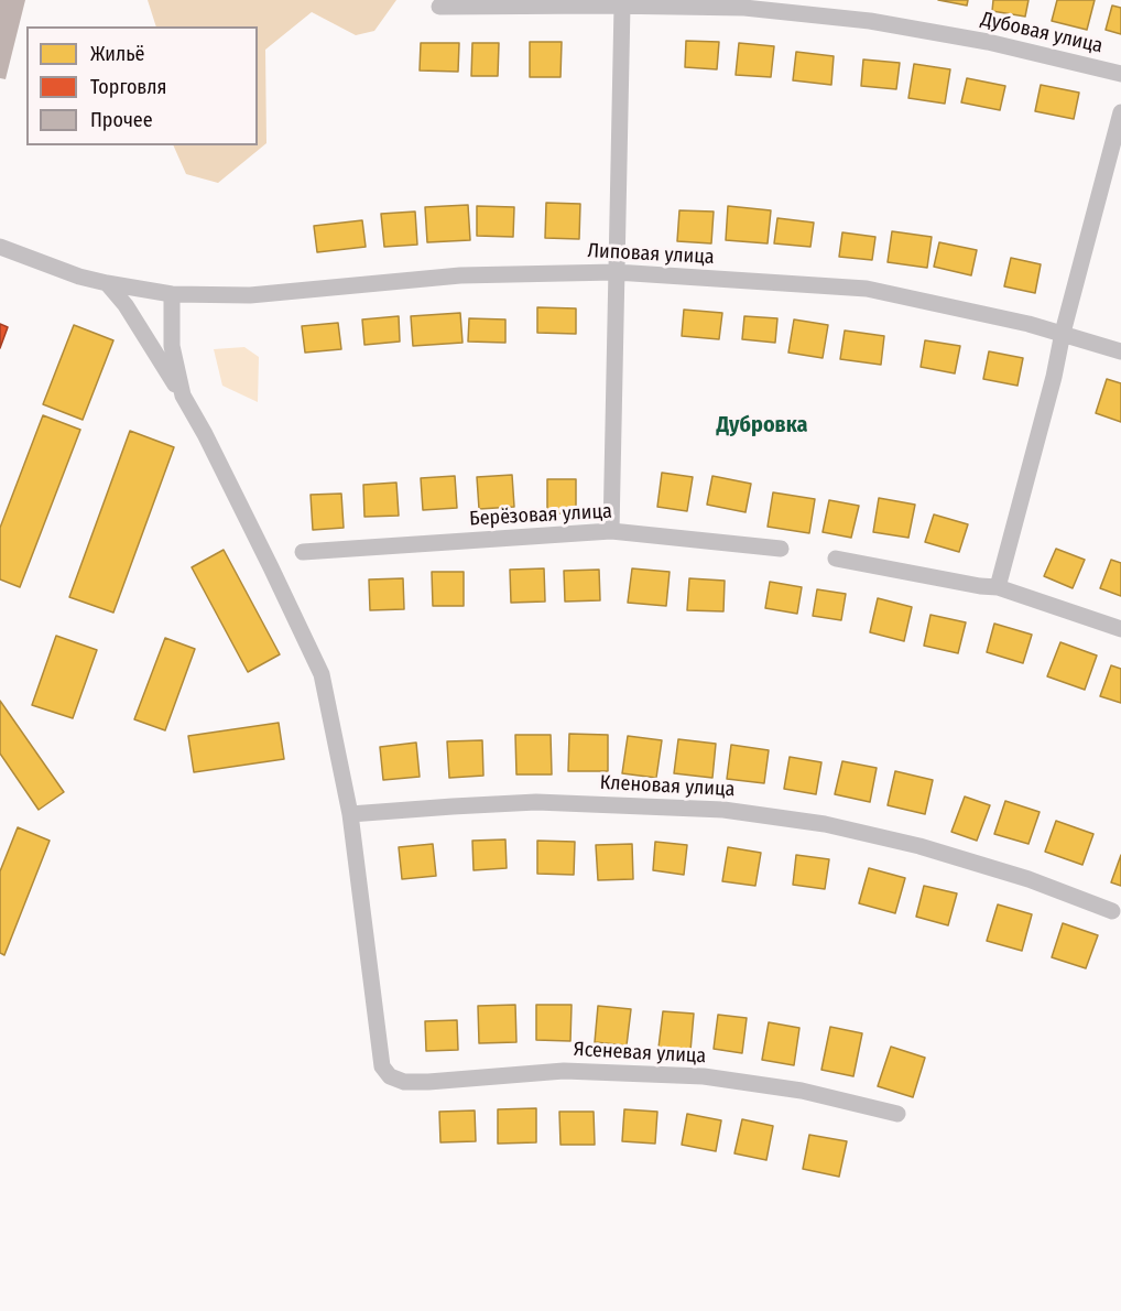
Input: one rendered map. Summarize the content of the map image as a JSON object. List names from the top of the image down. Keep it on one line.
{"streets":{"street":["Дубовая улица","Липовая улица","Берёзовая улица","Кленовая улица","Ясеневая улица"]},"crossings":[["Кленовая улица","Ясеневая улица"]],"districts":["Дубровка"],"legend":["Жильё","Торговля","Прочее"]}
